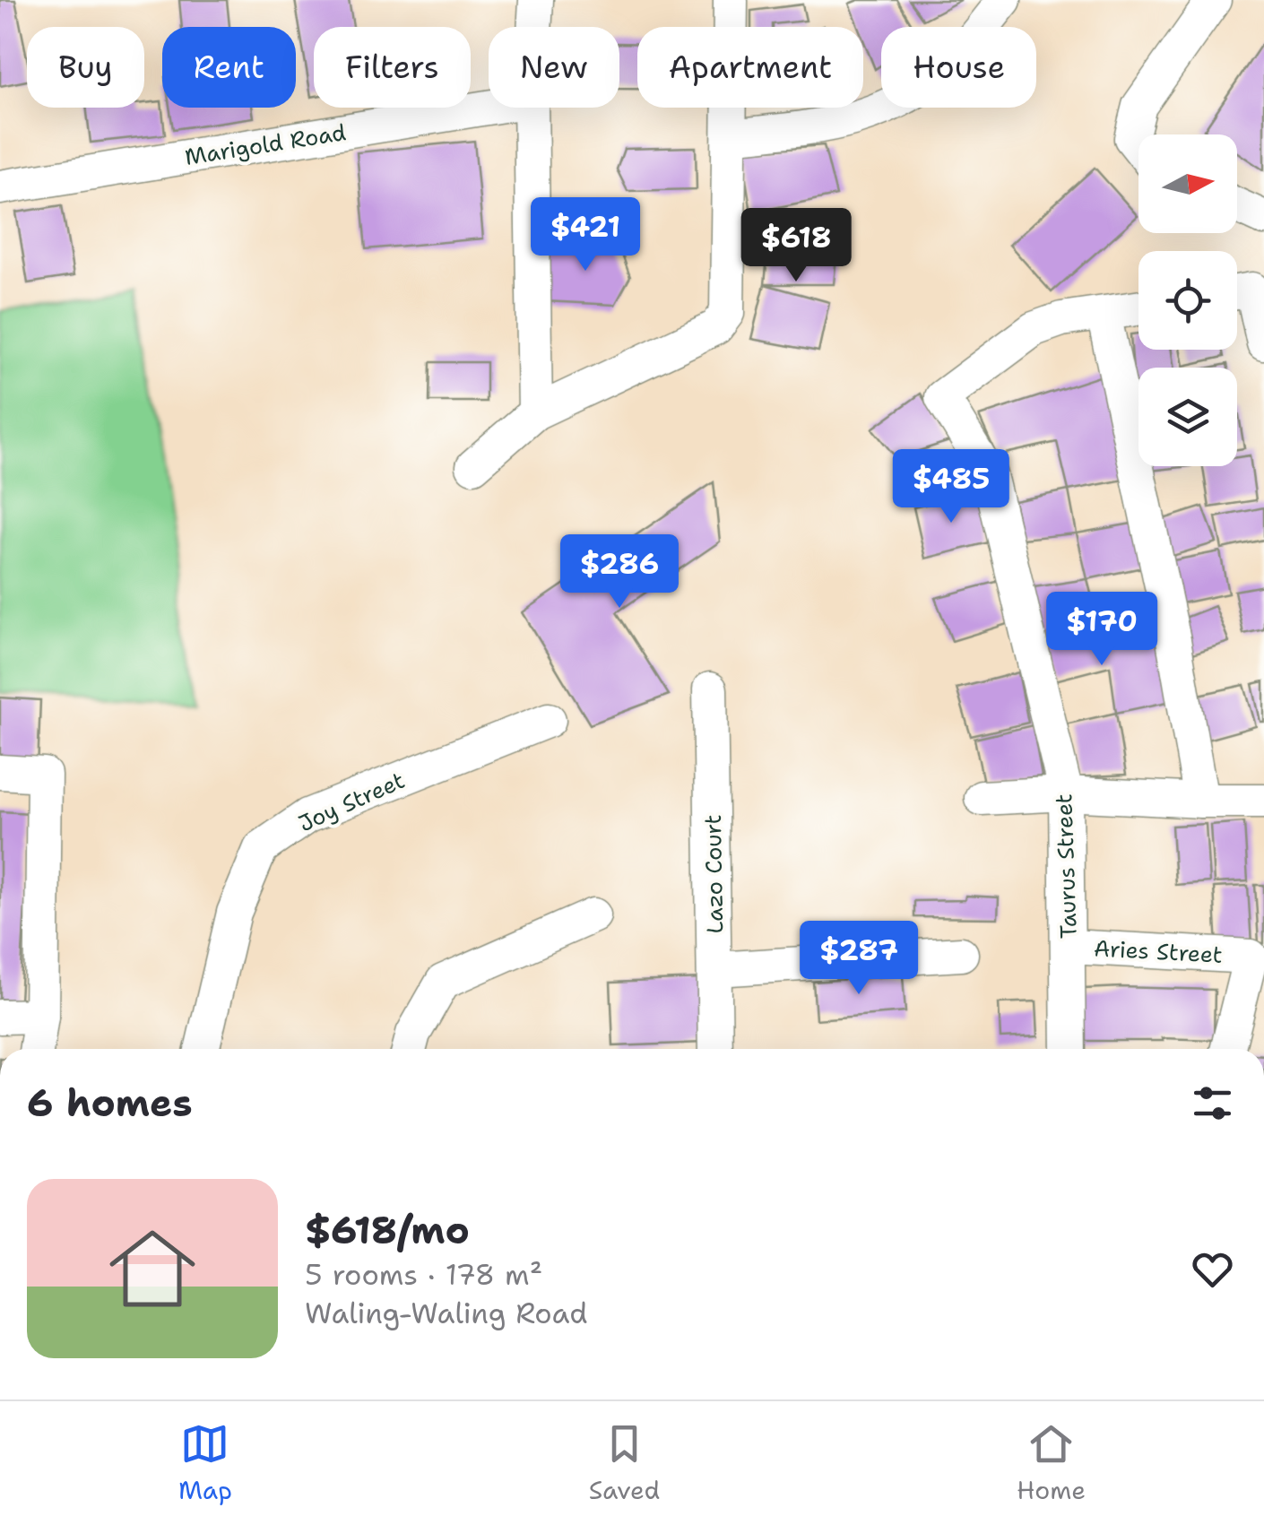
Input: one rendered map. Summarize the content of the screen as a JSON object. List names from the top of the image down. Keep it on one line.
{"streets":{"street":["Marigold Road","Joy Street","Taurus Street","Lazo Court","Aries Street"]},"crossings":[["Taurus Street","Aries Street"]],"north":"right","page":{"chip":["Buy","Rent","Filters","New","Apartment","House"],"price":["$421","$618","$485","$286","$170","$287"],"heading":"6 homes","list":[{"name":"$618/mo","note":"5 rooms · 178 m² · Waling-Waling Road"}],"tabs":["Map","Saved","Home"]}}
